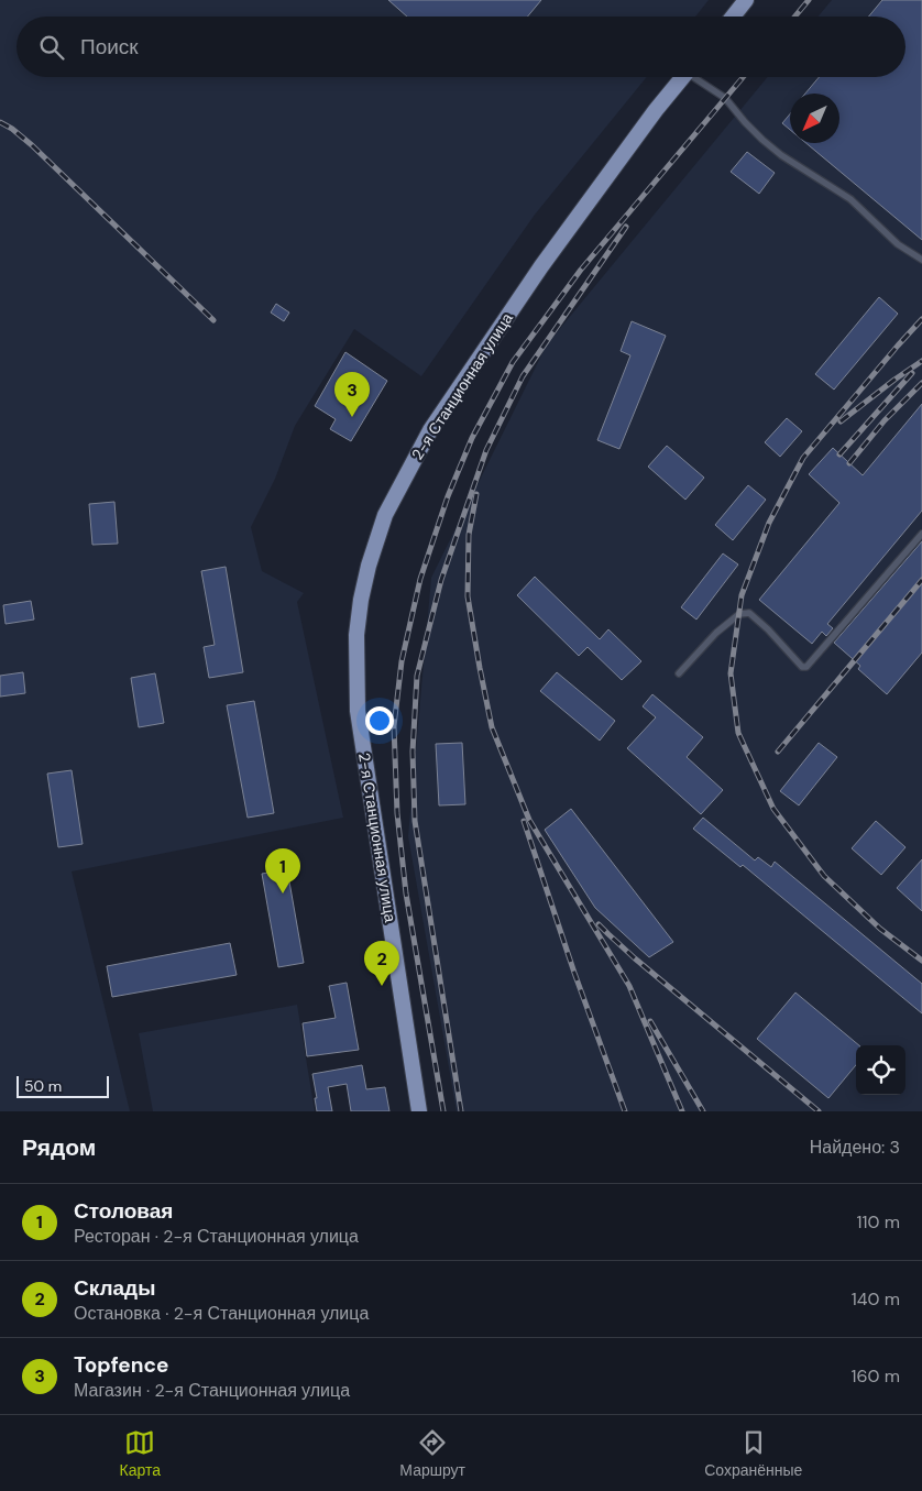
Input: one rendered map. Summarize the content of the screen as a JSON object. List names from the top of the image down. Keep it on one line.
{"streets":{"main road":["2-я Станционная улица"]},"scale_bar":"50 m","north":"bottom left","page":{"search":"Поиск","pins":["3","1","2"],"scale":"50 m","heading":["Рядом","Найдено: 3"],"list":[{"mark":"1","name":"Столовая","note":"Ресторан · 2-я Станционная улица","value":"110 m"},{"mark":"2","name":"Склады","note":"Остановка · 2-я Станционная улица","value":"140 m"},{"mark":"3","name":"Topfence","note":"Магазин · 2-я Станционная улица","value":"160 m"}],"nav":["Карта","Маршрут","Сохранённые"]}}
